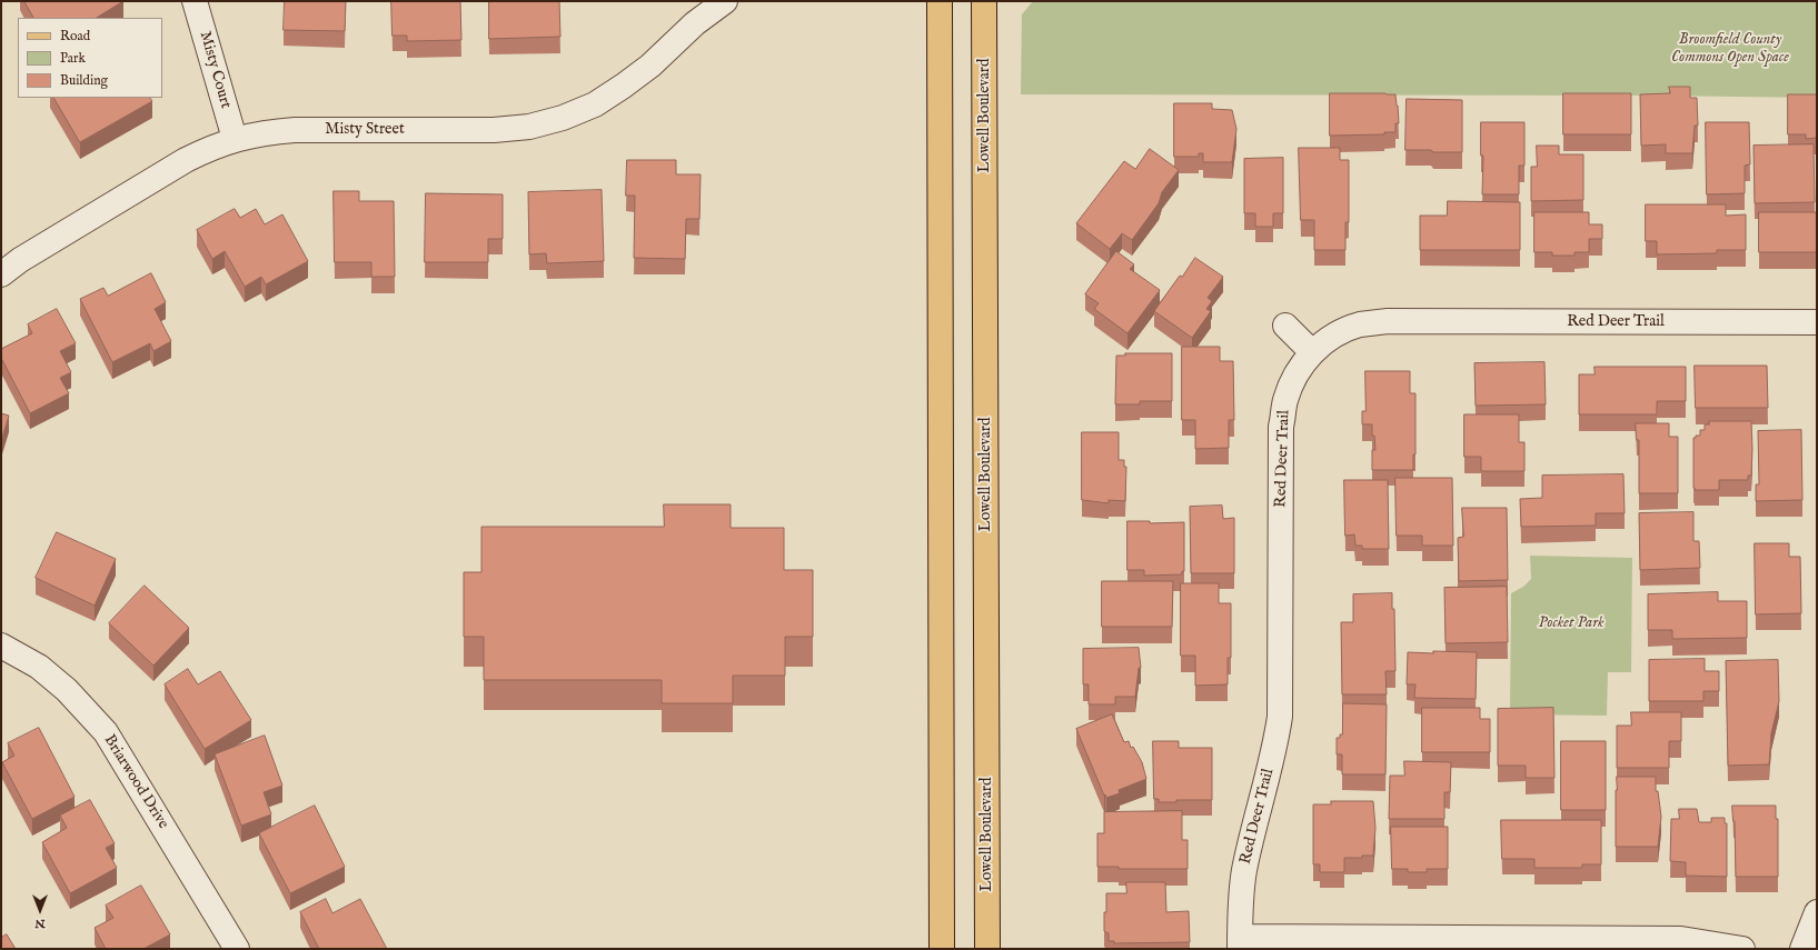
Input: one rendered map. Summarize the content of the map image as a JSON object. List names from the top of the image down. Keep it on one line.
{"streets":{"main road":["Lowell Boulevard"],"street":["Misty Court","Misty Street","Red Deer Trail","Briarwood Drive"]},"crossings":[["Misty Court","Misty Street"]],"parks":["Broomfield County Commons Open Space","Pocket Park"],"legend":["Road","Park","Building"],"north":"bottom"}
